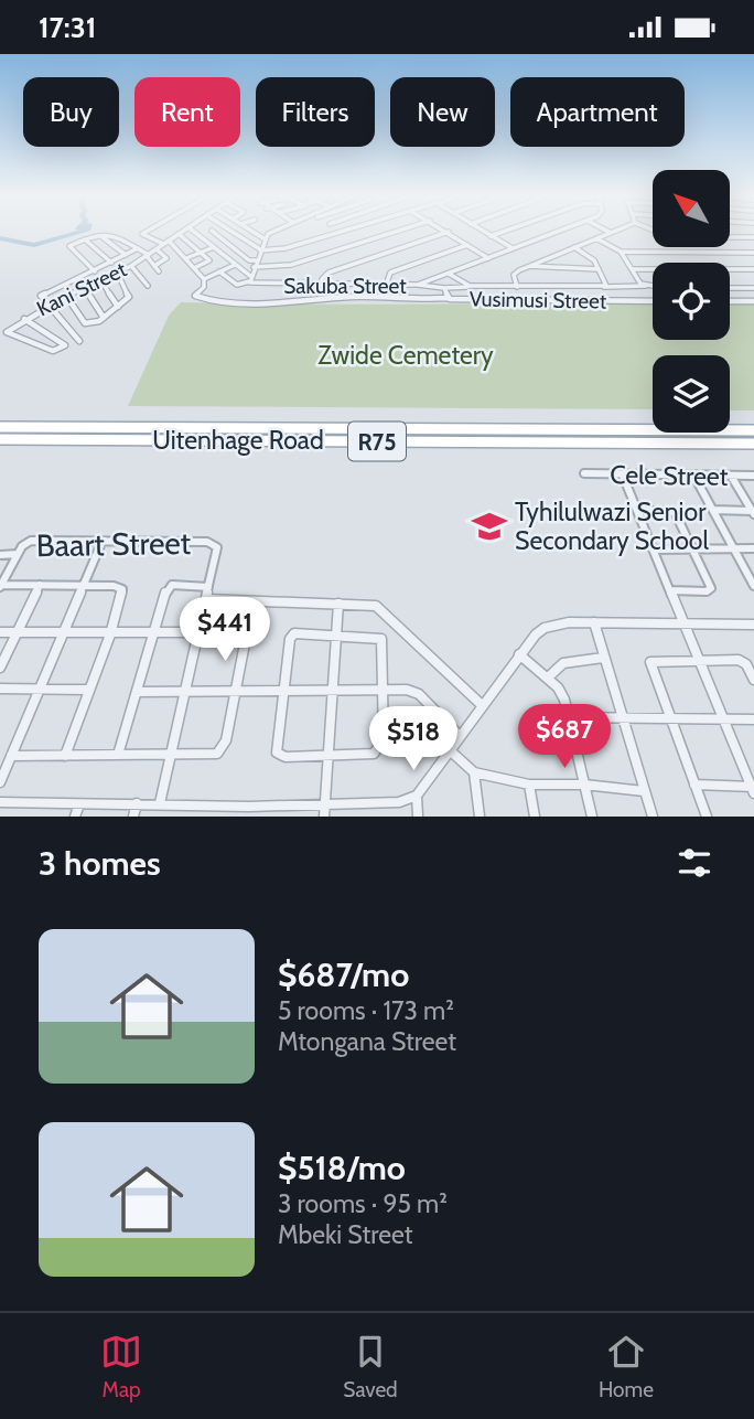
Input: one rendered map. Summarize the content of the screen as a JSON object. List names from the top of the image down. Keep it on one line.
{"streets":{"main road":["Uitenhage Road","R75"],"street":["Sakuba Street","Kani Street","Vusimusi Street","Cele Street","Baart Street"]},"crossings":[["Sakuba Street","Vusimusi Street"]],"parks":["Zwide Cemetery"],"places":{"school or university":["Tyhilulwazi Senior Secondary School"]},"north":"top left","page":{"status":"17:31","chip":["Buy","Rent","Filters","New","Apartment"],"price":["$441","$687","$518"],"heading":"3 homes","list":[{"name":"$687/mo","note":"5 rooms · 173 m² · Mtongana Street"},{"name":"$518/mo","note":"3 rooms · 95 m² · Mbeki Street"}],"tabs":["Map","Saved","Home"]}}
